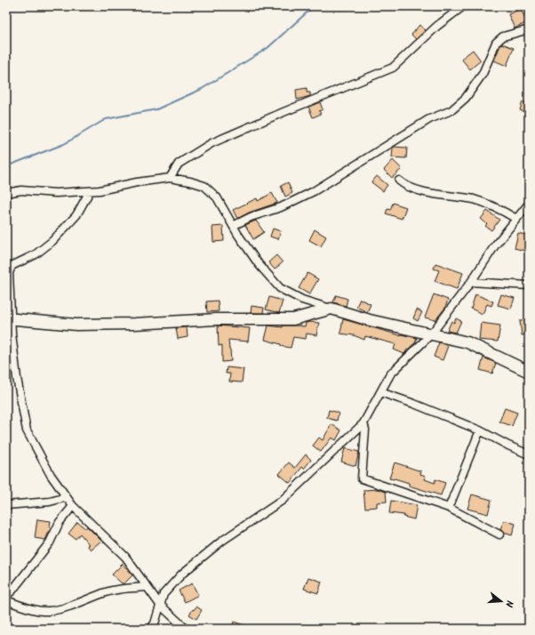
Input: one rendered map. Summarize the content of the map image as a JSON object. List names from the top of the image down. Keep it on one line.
{"north":"right"}
